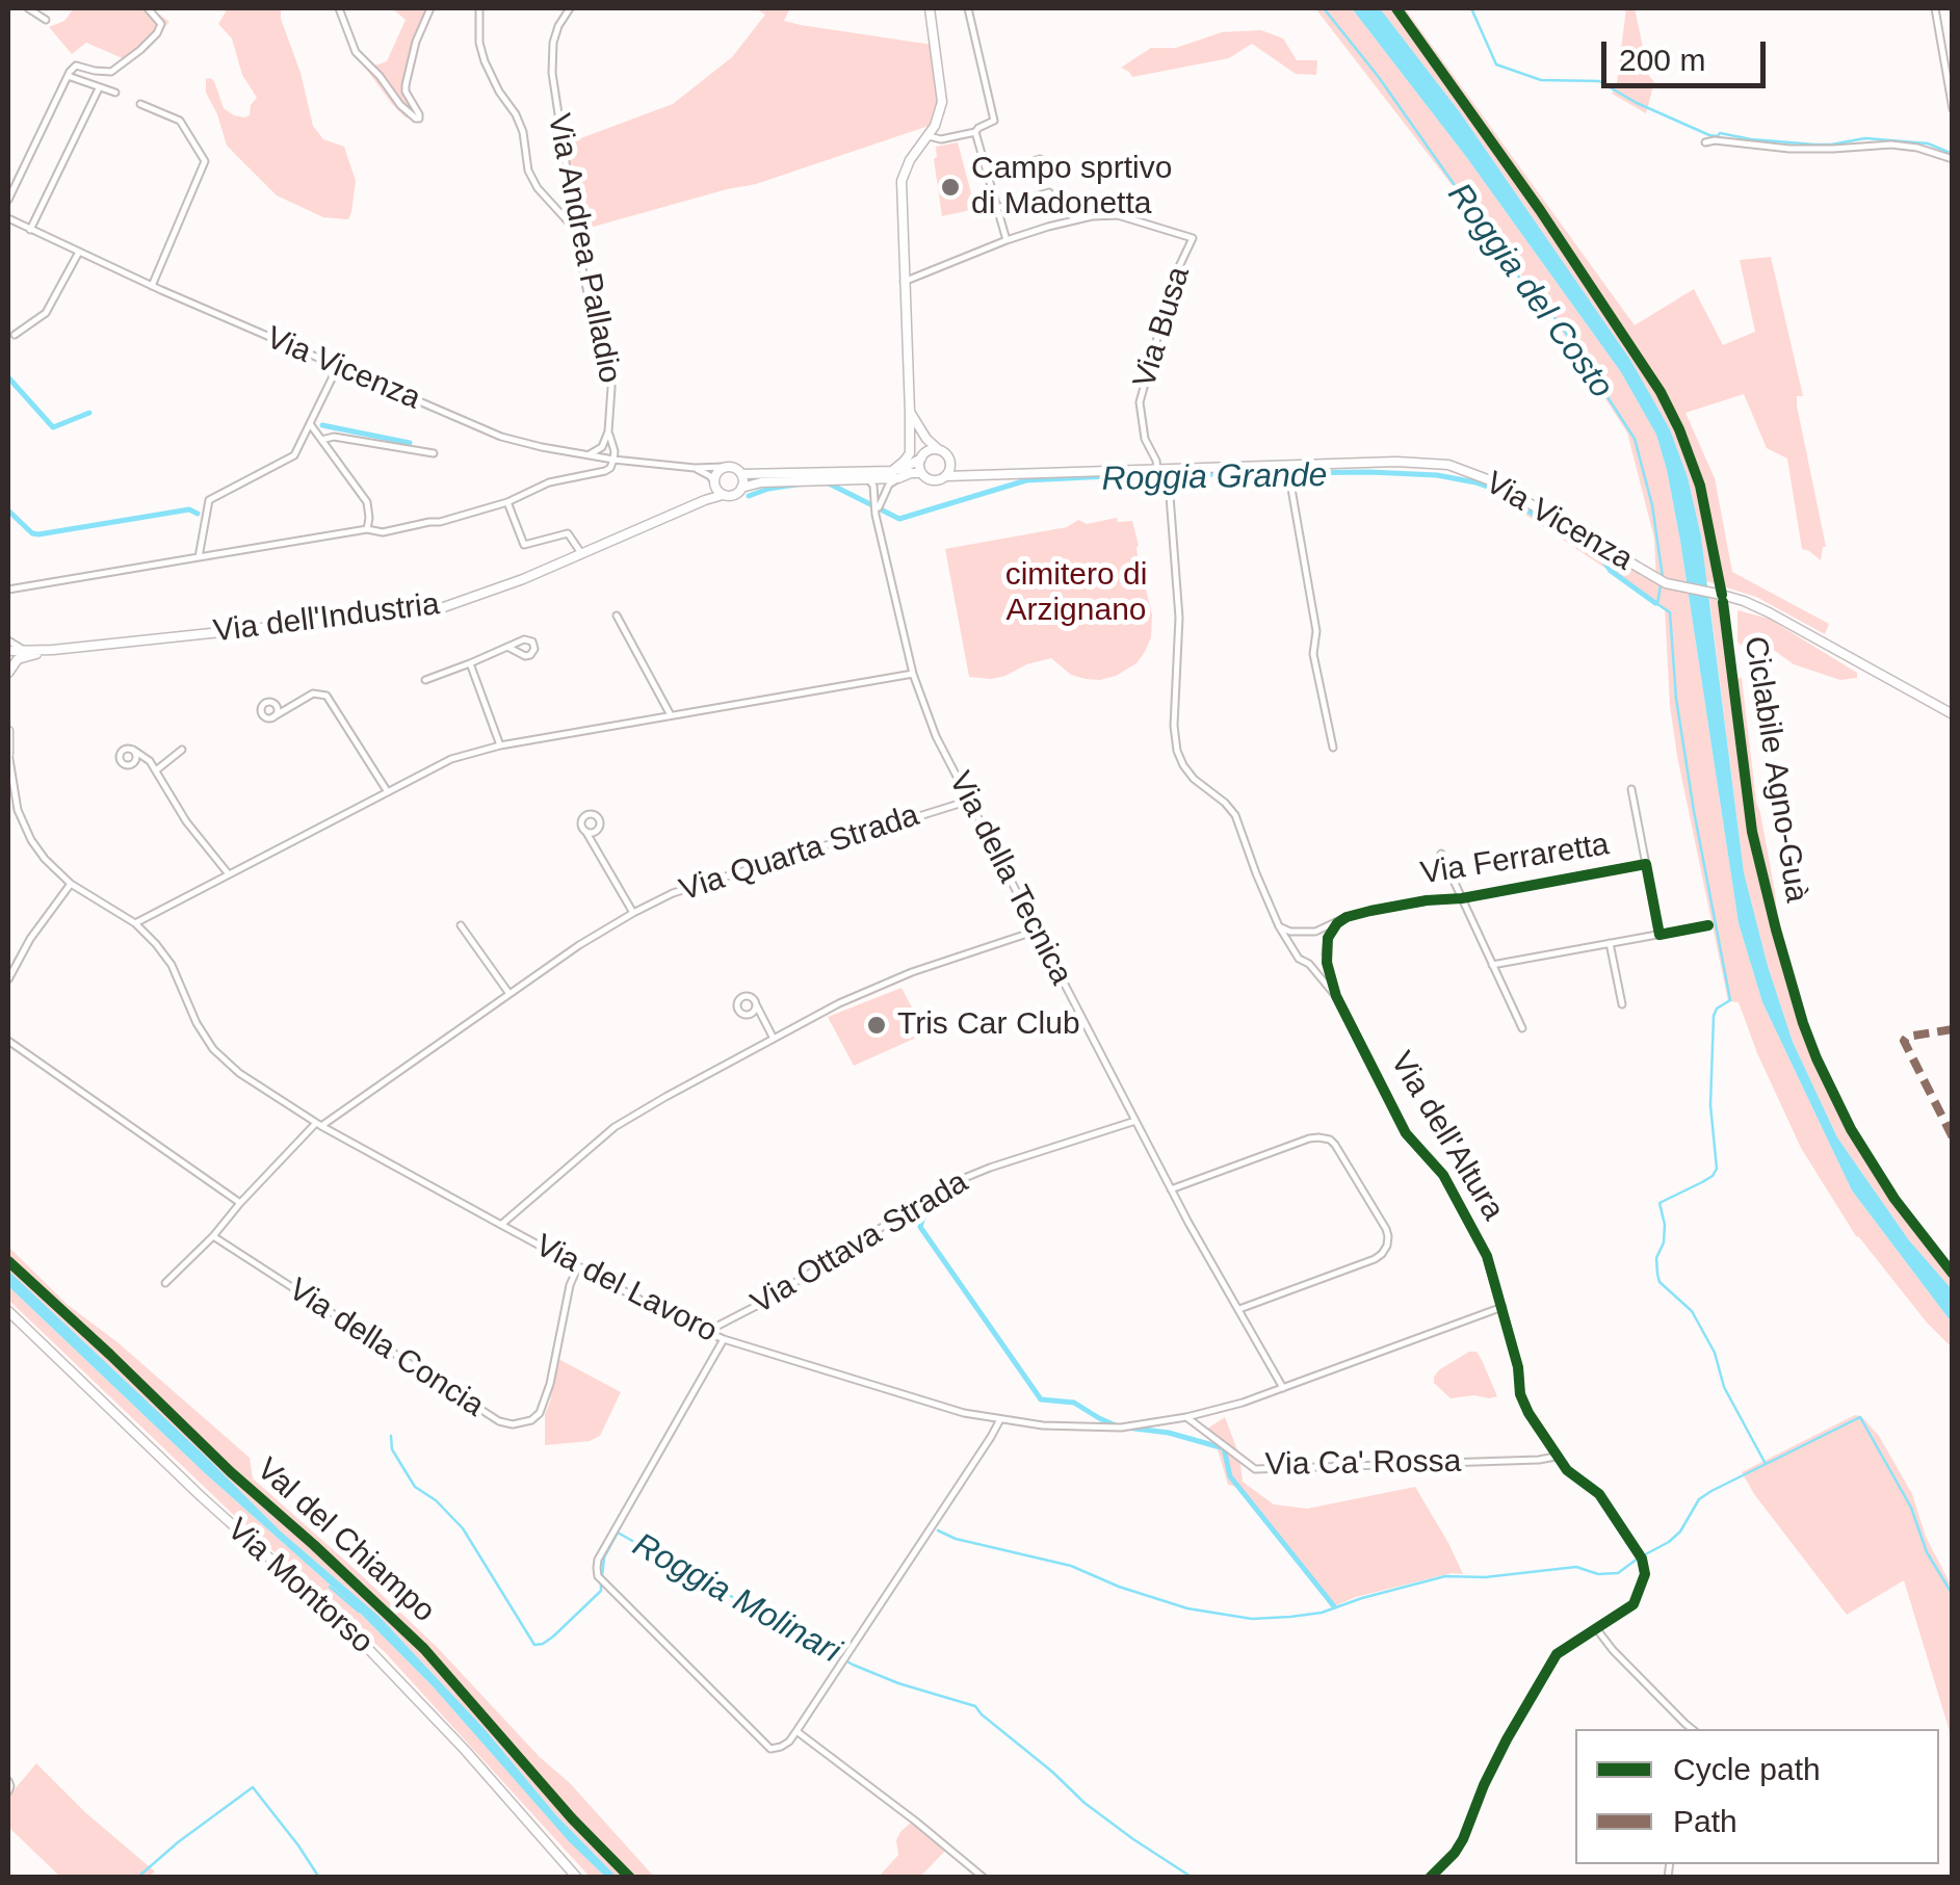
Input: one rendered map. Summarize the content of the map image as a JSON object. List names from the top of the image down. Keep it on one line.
{"streets":{"main road":["Via Vicenza","Via dell'Industria","Via Montorso"],"street":["Via Andrea Palladio","Via Busa","Via Quarta Strada","Via Ferraretta","Via della Tecnica","Via dell'Altura","Via Ottava Strada","Via del Lavoro","Via della Concia","Via Ca' Rossa"],"cycle path":["Ciclabile Agno-Guà","Val del Chiampo"]},"crossings":[["Via Busa","Via Vicenza"],["Via Busa","Via dell'Altura"],["Via Vicenza","Via dell'Industria"],["Via Vicenza","Via della Tecnica"],["Via Vicenza","Via dell'Altura"],["Via Quarta Strada","Via della Tecnica"],["Via Quarta Strada","Via del Lavoro"],["Via Quarta Strada","Via della Concia"],["Via Ferraretta","Via dell'Altura"],["Via della Tecnica","Via Ottava Strada"],["Via della Tecnica","Via del Lavoro"],["Via dell'Altura","Via del Lavoro"],["Via dell'Altura","Via Ca' Rossa"],["Via Ottava Strada","Via del Lavoro"],["Via del Lavoro","Via della Concia"],["Via del Lavoro","Via Ca' Rossa"]],"water":["Roggia del Costo","Roggia Grande","Roggia Molinari"],"parks":["cimitero di Arzignano"],"places":["Campo sprtivo di Madonetta","Tris Car Club"],"legend":["Cycle path","Path"],"scale_bar":"200 m"}
